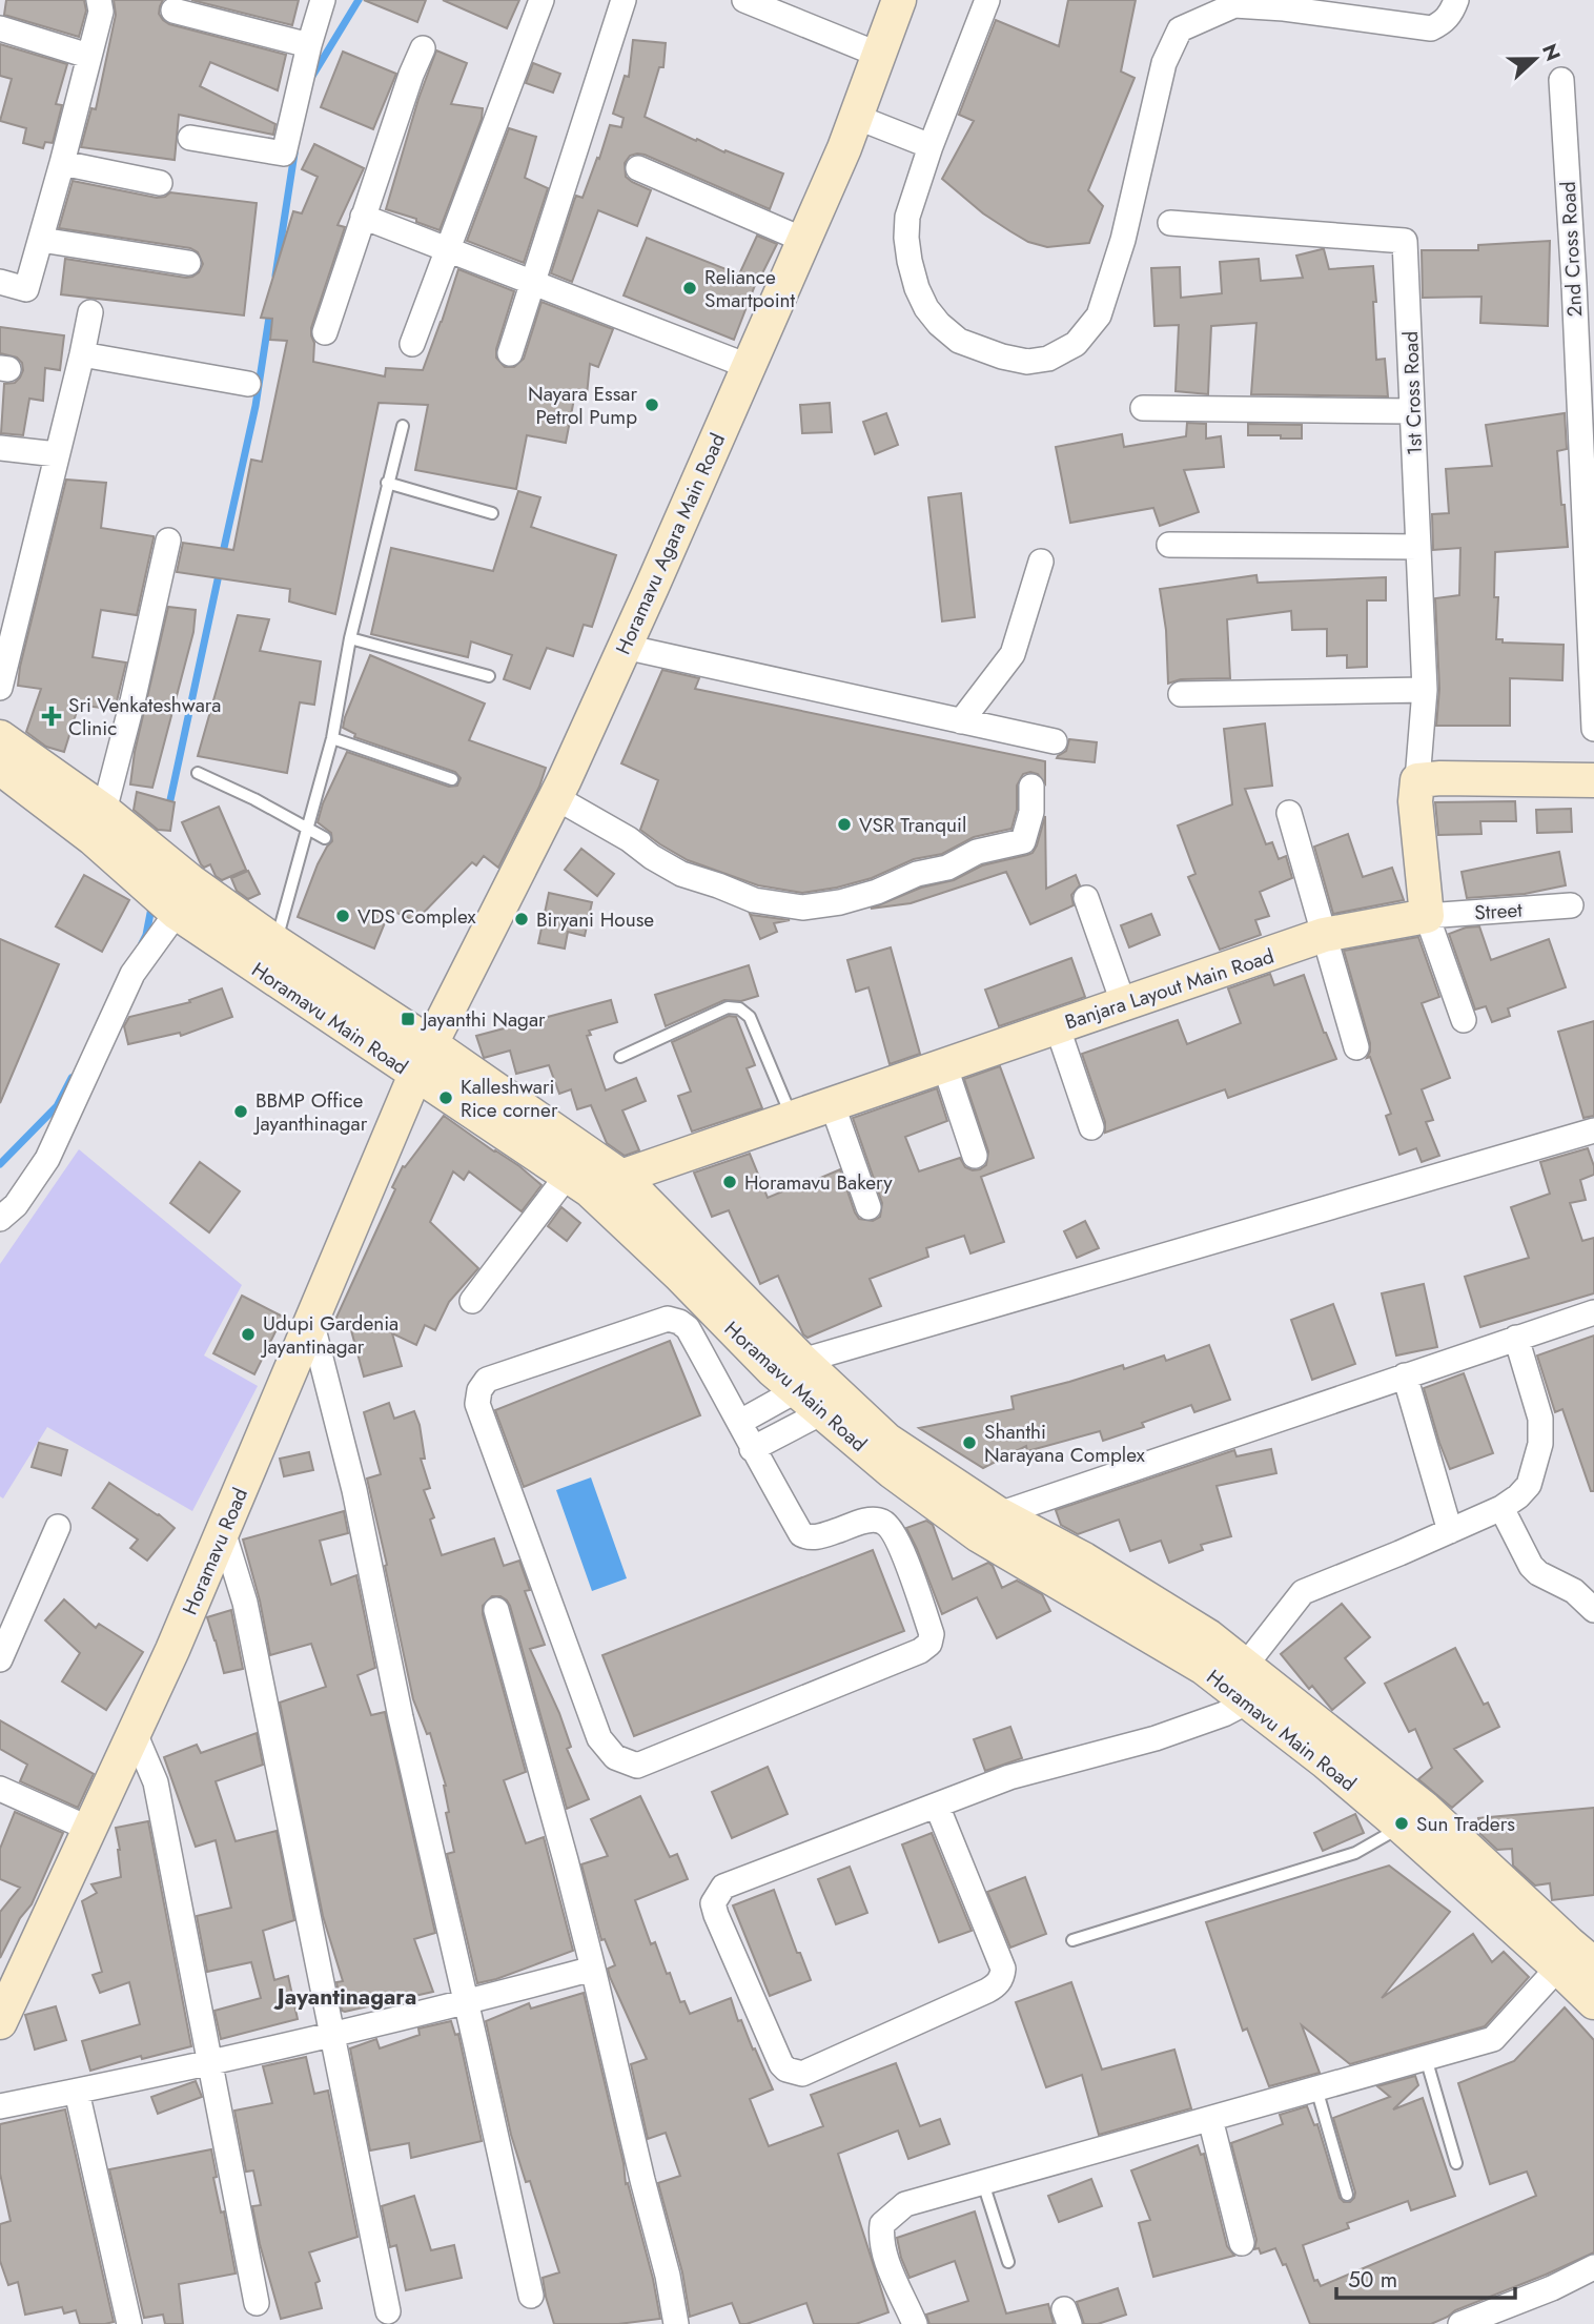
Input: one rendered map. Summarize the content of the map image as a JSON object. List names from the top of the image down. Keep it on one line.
{"streets":{"main road":["Horamavu Agara Main Road","Banjara Layout Main Road","Horamavu Main Road","Horamavu Road"],"street":["2nd Cross Road","1st Cross Road","Street"]},"crossings":[["Horamavu Agara Main Road","Horamavu Main Road"],["Horamavu Agara Main Road","Horamavu Road"],["Street","Banjara Layout Main Road"],["Banjara Layout Main Road","Horamavu Main Road"],["Horamavu Main Road","Horamavu Road"]],"districts":["Jayantinagara"],"places":{"other":["Reliance Smartpoint","Nayara Essar Petrol Pump","VSR Tranquil","VDS Complex","Biryani House","Kalleshwari Rice corner","BBMP Office Jayanthinagar","Horamavu Bakery","Udupi Gardenia Jayantinagar","Shanthi Narayana Complex","Sun Traders"],"health":["Sri Venkateshwara Clinic"],"transit":["Jayanthi Nagar"]},"scale_bar":"50 m","north":"right"}
